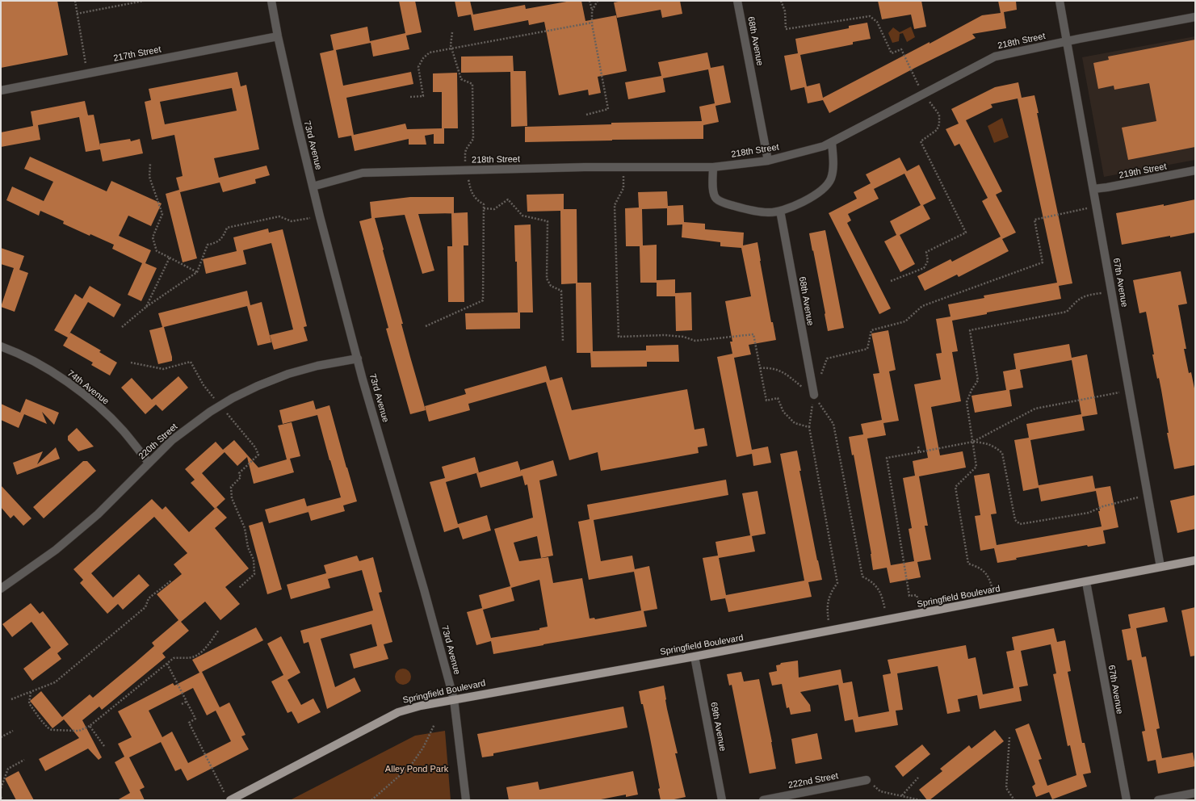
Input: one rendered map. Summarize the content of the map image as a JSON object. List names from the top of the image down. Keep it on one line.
{"streets":{"main road":["Springfield Boulevard"],"street":["68th Avenue","218th Street","217th Street","73rd Avenue","219th Street","67th Avenue","74th Avenue","220th Street","69th Avenue","222nd Street"]},"crossings":[["68th Avenue","218th Street"],["218th Street","73rd Avenue"],["218th Street","67th Avenue"],["217th Street","73rd Avenue"],["73rd Avenue","220th Street"],["73rd Avenue","Springfield Boulevard"],["219th Street","67th Avenue"],["67th Avenue","Springfield Boulevard"],["74th Avenue","220th Street"],["Springfield Boulevard","69th Avenue"]],"parks":["Alley Pond Park"]}
